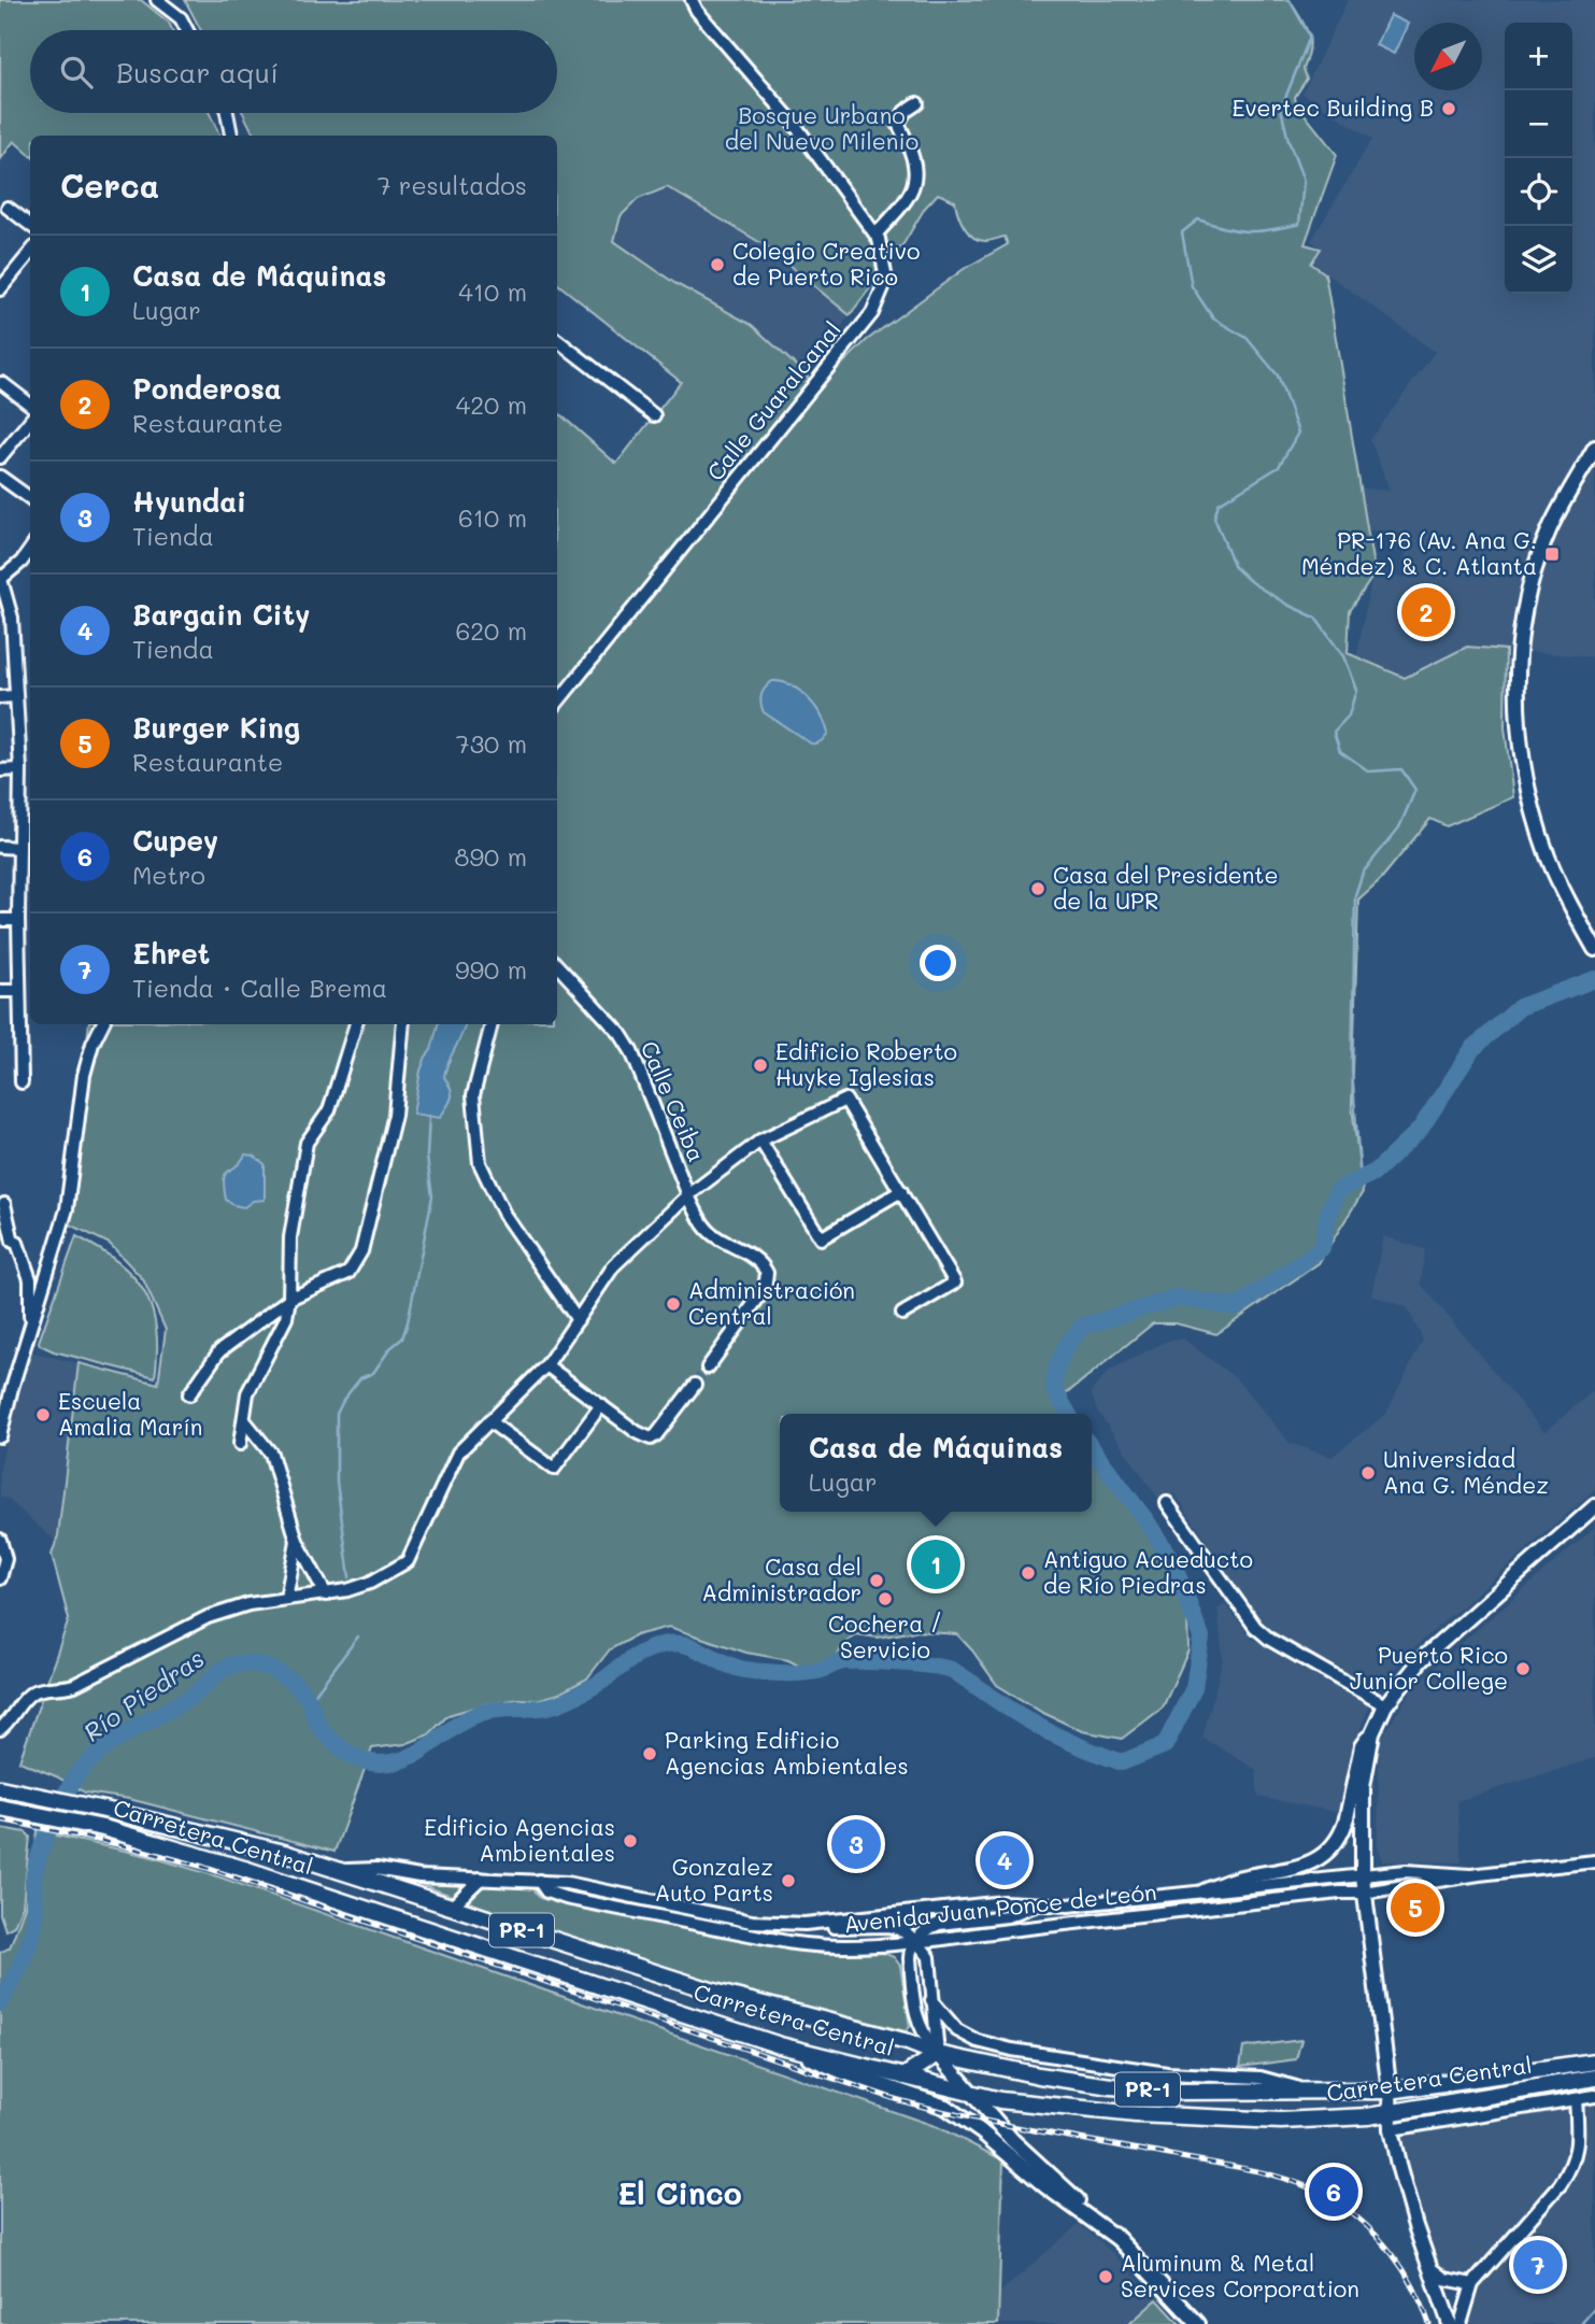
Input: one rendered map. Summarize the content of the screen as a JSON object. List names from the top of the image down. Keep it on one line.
{"streets":{"highway":["Carretera Central","PR-1"],"street":["Calle Guaralcanal","Calle Ceiba","Avenida Juan Ponce de León"]},"crossings":[["Carretera Central","Avenida Juan Ponce de León"]],"districts":["El Cinco"],"water":["Río Piedras"],"parks":["Bosque Urbano del Nuevo Milenio"],"places":{"other":["Evertec Building B","Colegio Creativo de Puerto Rico","Casa del Presidente de la UPR","Edificio Roberto Huyke Iglesias","Administración Central","Escuela Amalia Marín","Universidad Ana G. Méndez","Antiguo Acueducto de Río Piedras","Casa del Administrador","Cochera / Servicio","Puerto Rico Junior College","Parking Edificio Agencias Ambientales","Edificio Agencias Ambientales","Gonzalez Auto Parts","Aluminum & Metal Services Corporation"],"transit":["PR-176 (Av. Ana G. Méndez) & C. Atlanta"]},"north":"bottom left","page":{"map_buttons":["+","−"],"search":"Buscar aquí","heading":["Cerca","7 resultados"],"list":[{"mark":"1","name":"Casa de Máquinas","note":"Lugar","value":"410 m"},{"mark":"2","name":"Ponderosa","note":"Restaurante","value":"420 m"},{"mark":"3","name":"Hyundai","note":"Tienda","value":"610 m"},{"mark":"4","name":"Bargain City","note":"Tienda","value":"620 m"},{"mark":"5","name":"Burger King","note":"Restaurante","value":"730 m"},{"mark":"6","name":"Cupey","note":"Metro","value":"890 m"},{"mark":"7","name":"Ehret","note":"Tienda · Calle Brema","value":"990 m"}],"pins":["2","1","3","4","5","6","7"],"popup":["Casa de Máquinas","Lugar"]}}
